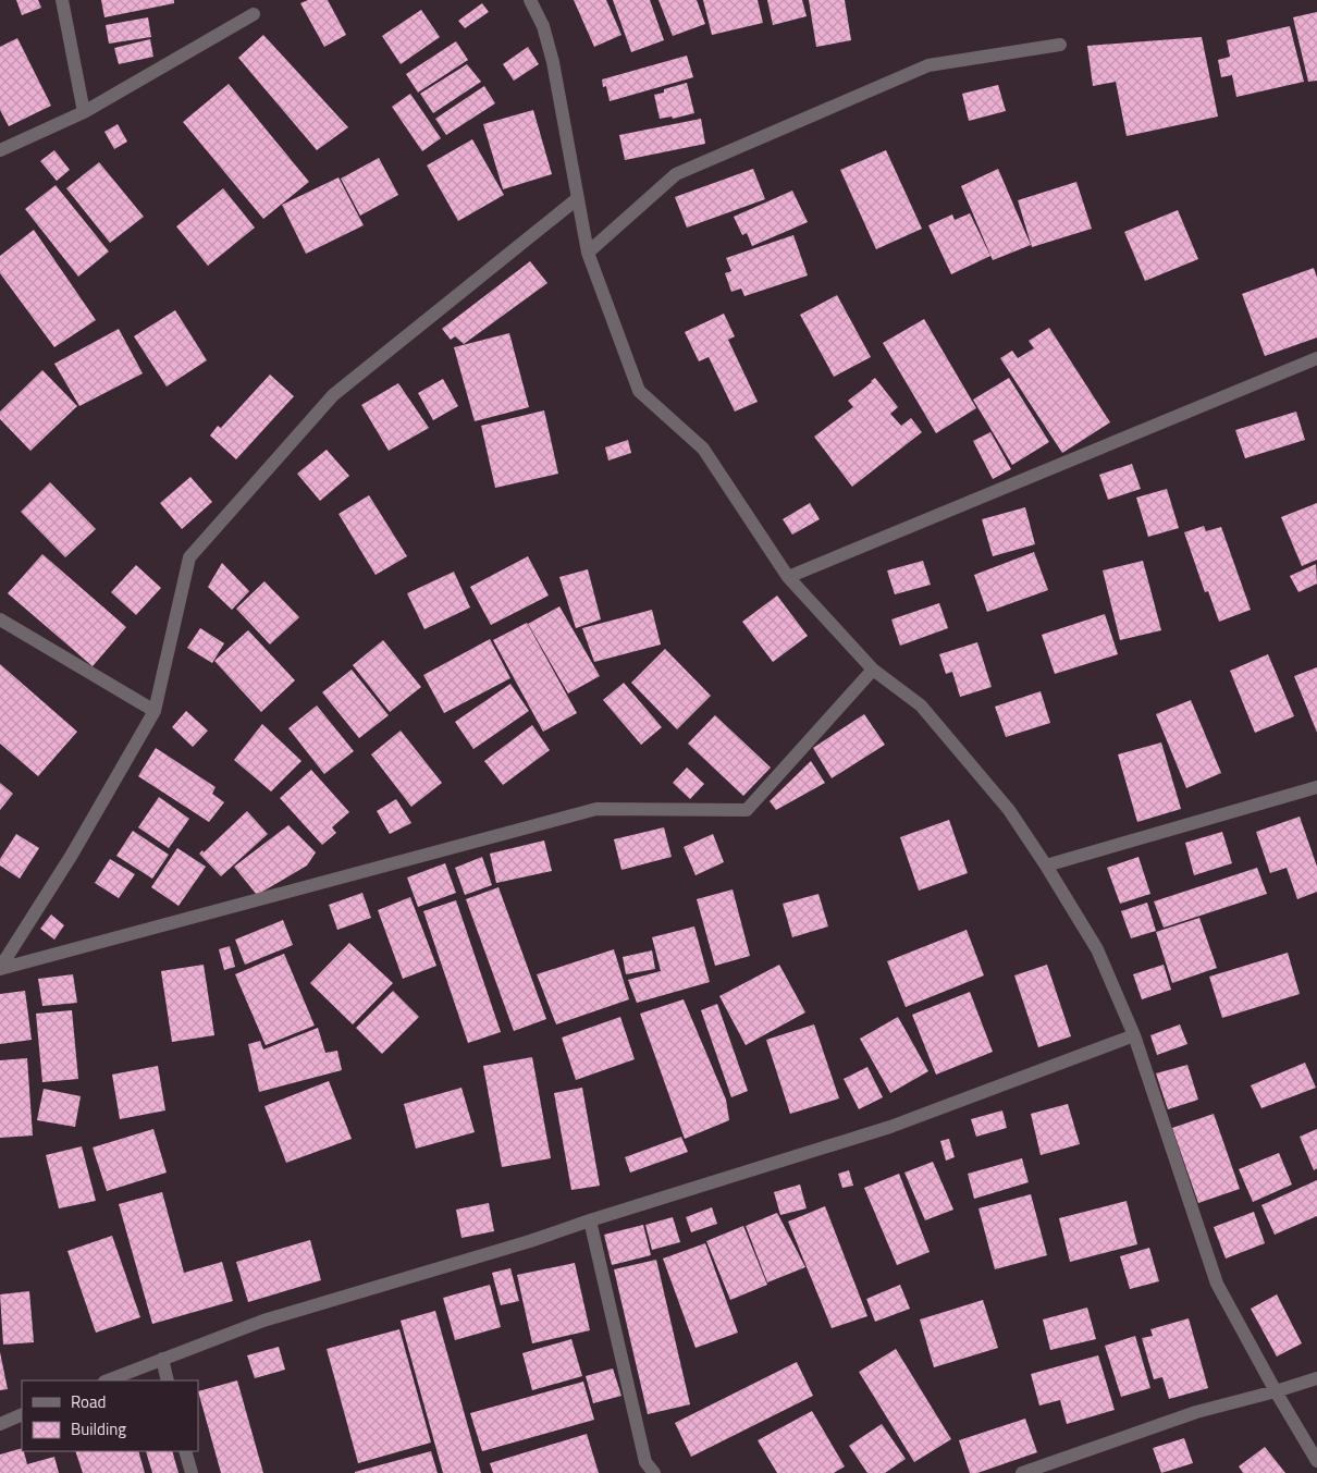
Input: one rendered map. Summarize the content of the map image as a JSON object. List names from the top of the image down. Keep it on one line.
{"legend":["Road","Building"]}
